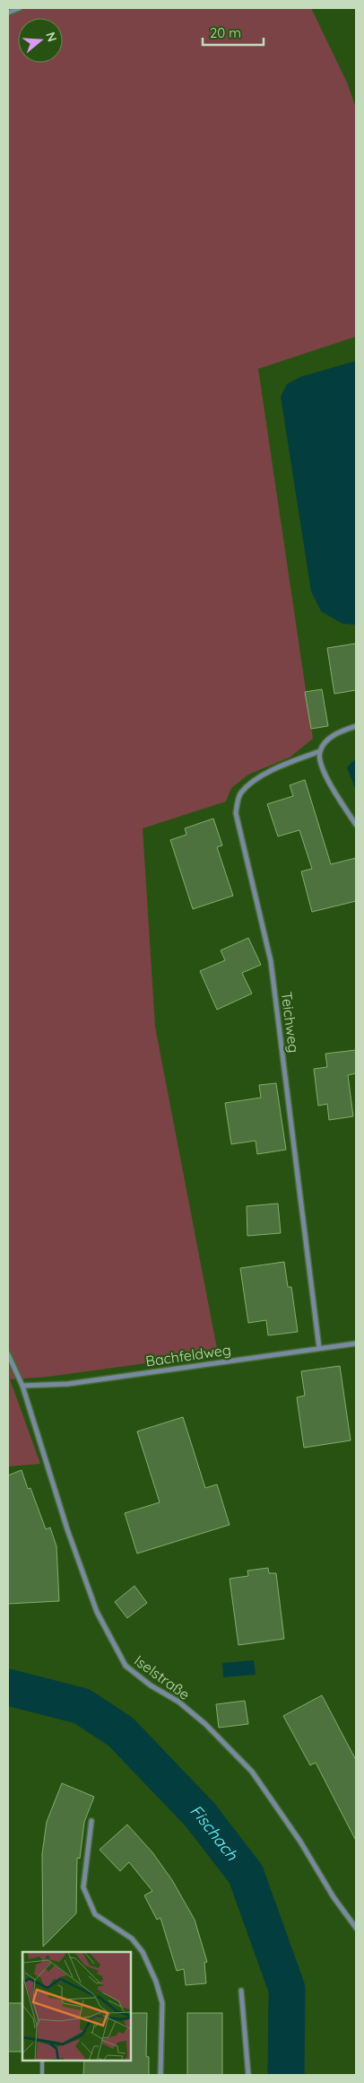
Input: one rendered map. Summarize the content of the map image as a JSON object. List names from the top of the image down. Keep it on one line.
{"streets":{"street":["Teichweg","Bachfeldweg","Iselstraße"]},"crossings":[["Teichweg","Bachfeldweg"],["Bachfeldweg","Iselstraße"]],"water":["Fischach"],"scale_bar":"20 m","north":"right"}
